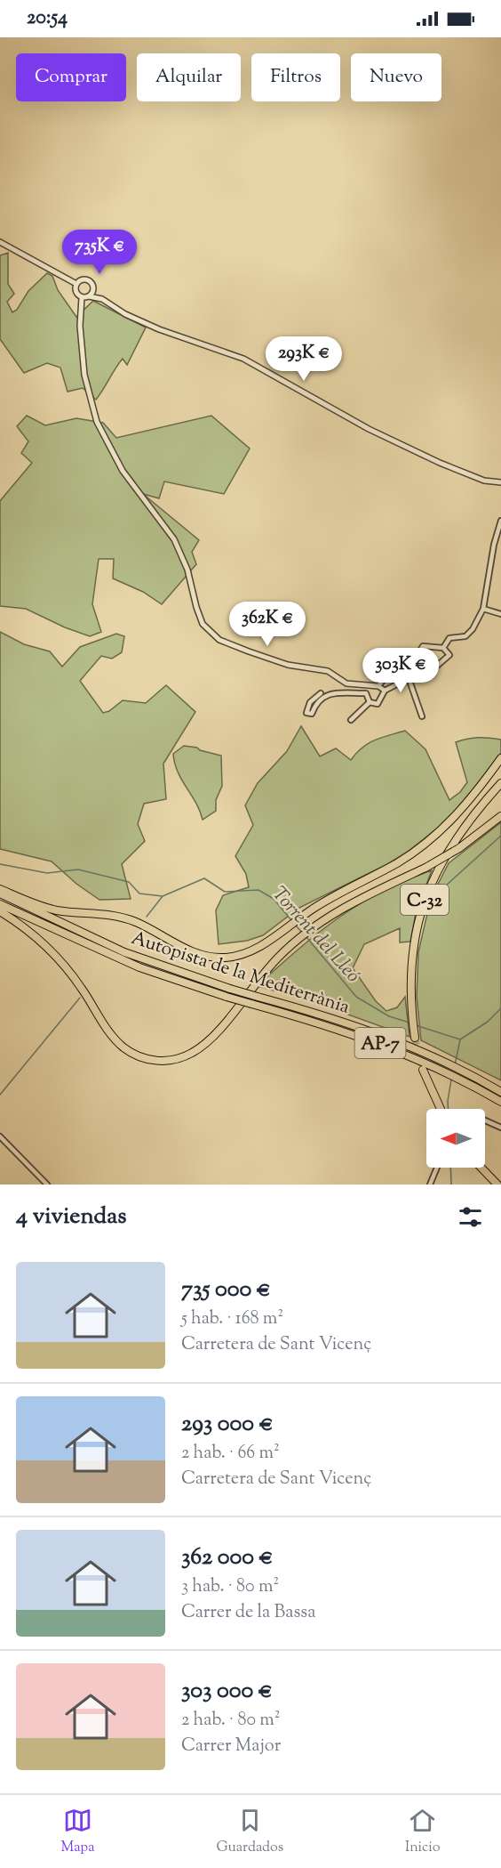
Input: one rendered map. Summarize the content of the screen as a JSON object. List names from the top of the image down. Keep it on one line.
{"streets":{"highway":["C-32","Autopista de la Mediterrània","AP-7"]},"water":["Torrent del Lleó"],"north":"left","page":{"status":"20:54","chip":["Comprar","Alquilar","Filtros","Nuevo"],"price":["735K €","293K €","362K €","303K €"],"heading":"4 viviendas","list":[{"name":"735 000 €","note":"5 hab. · 168 m² · Carretera de Sant Vicenç"},{"name":"293 000 €","note":"2 hab. · 66 m² · Carretera de Sant Vicenç"},{"name":"362 000 €","note":"3 hab. · 80 m² · Carrer de la Bassa"},{"name":"303 000 €","note":"2 hab. · 80 m² · Carrer Major"}],"tabs":["Mapa","Guardados","Inicio"]}}
